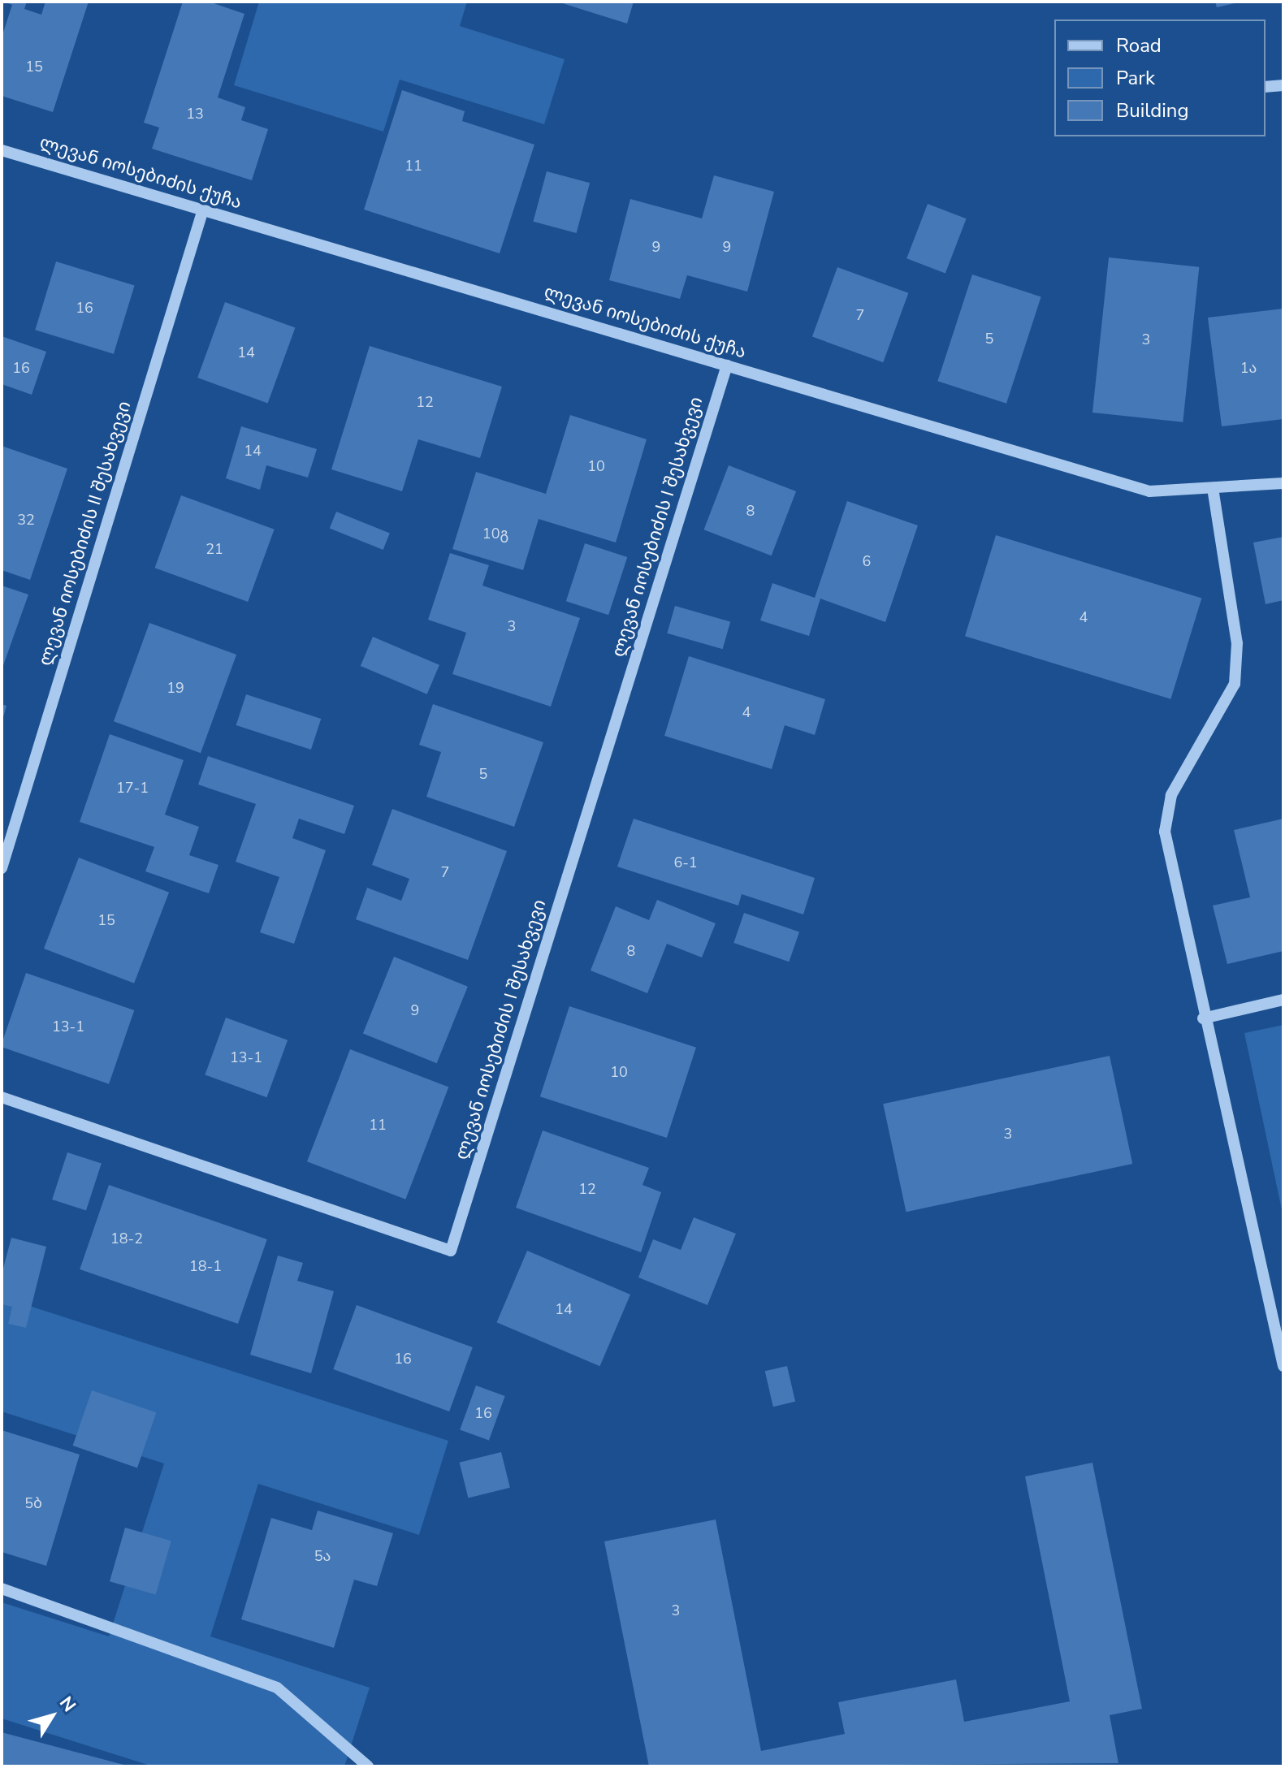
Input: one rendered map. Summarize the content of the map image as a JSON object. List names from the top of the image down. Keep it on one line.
{"streets":{"street":["ლევან იოსებიძის ქუჩა","ლევან იოსებიძის I შესახვევი","ლევან იოსებიძის II შესახვევი"]},"crossings":[["ლევან იოსებიძის ქუჩა","ლევან იოსებიძის I შესახვევი"],["ლევან იოსებიძის ქუჩა","ლევან იოსებიძის II შესახვევი"]],"house_numbers":["15","13","11","9","9","16","7","5","3","14","16","1ა","12","14","10","8","32","10გ","21","6","4","3","19","4","5","17-1","6-1","7","15","8","9","13-1","13-1","10","11","3","12","18-2","18-1","14","16","16","5ბ","5ა","3"],"legend":["Road","Park","Building"],"north":"top right"}
